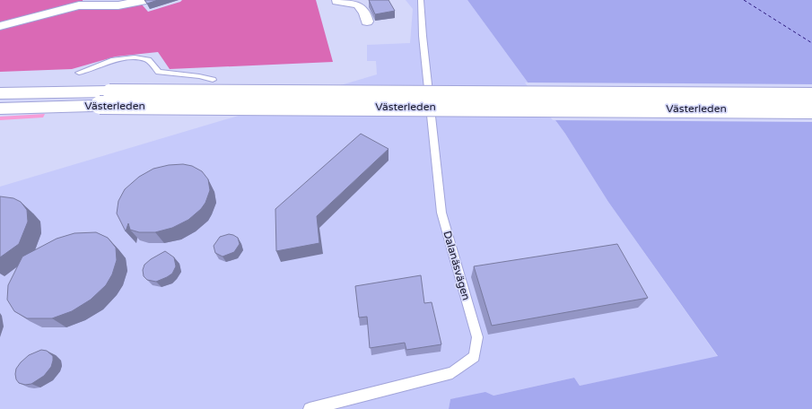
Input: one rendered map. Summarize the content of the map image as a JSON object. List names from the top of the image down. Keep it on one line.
{"streets":{"highway":["Västerleden"],"lane":["Dalanäsvägen"]}}
